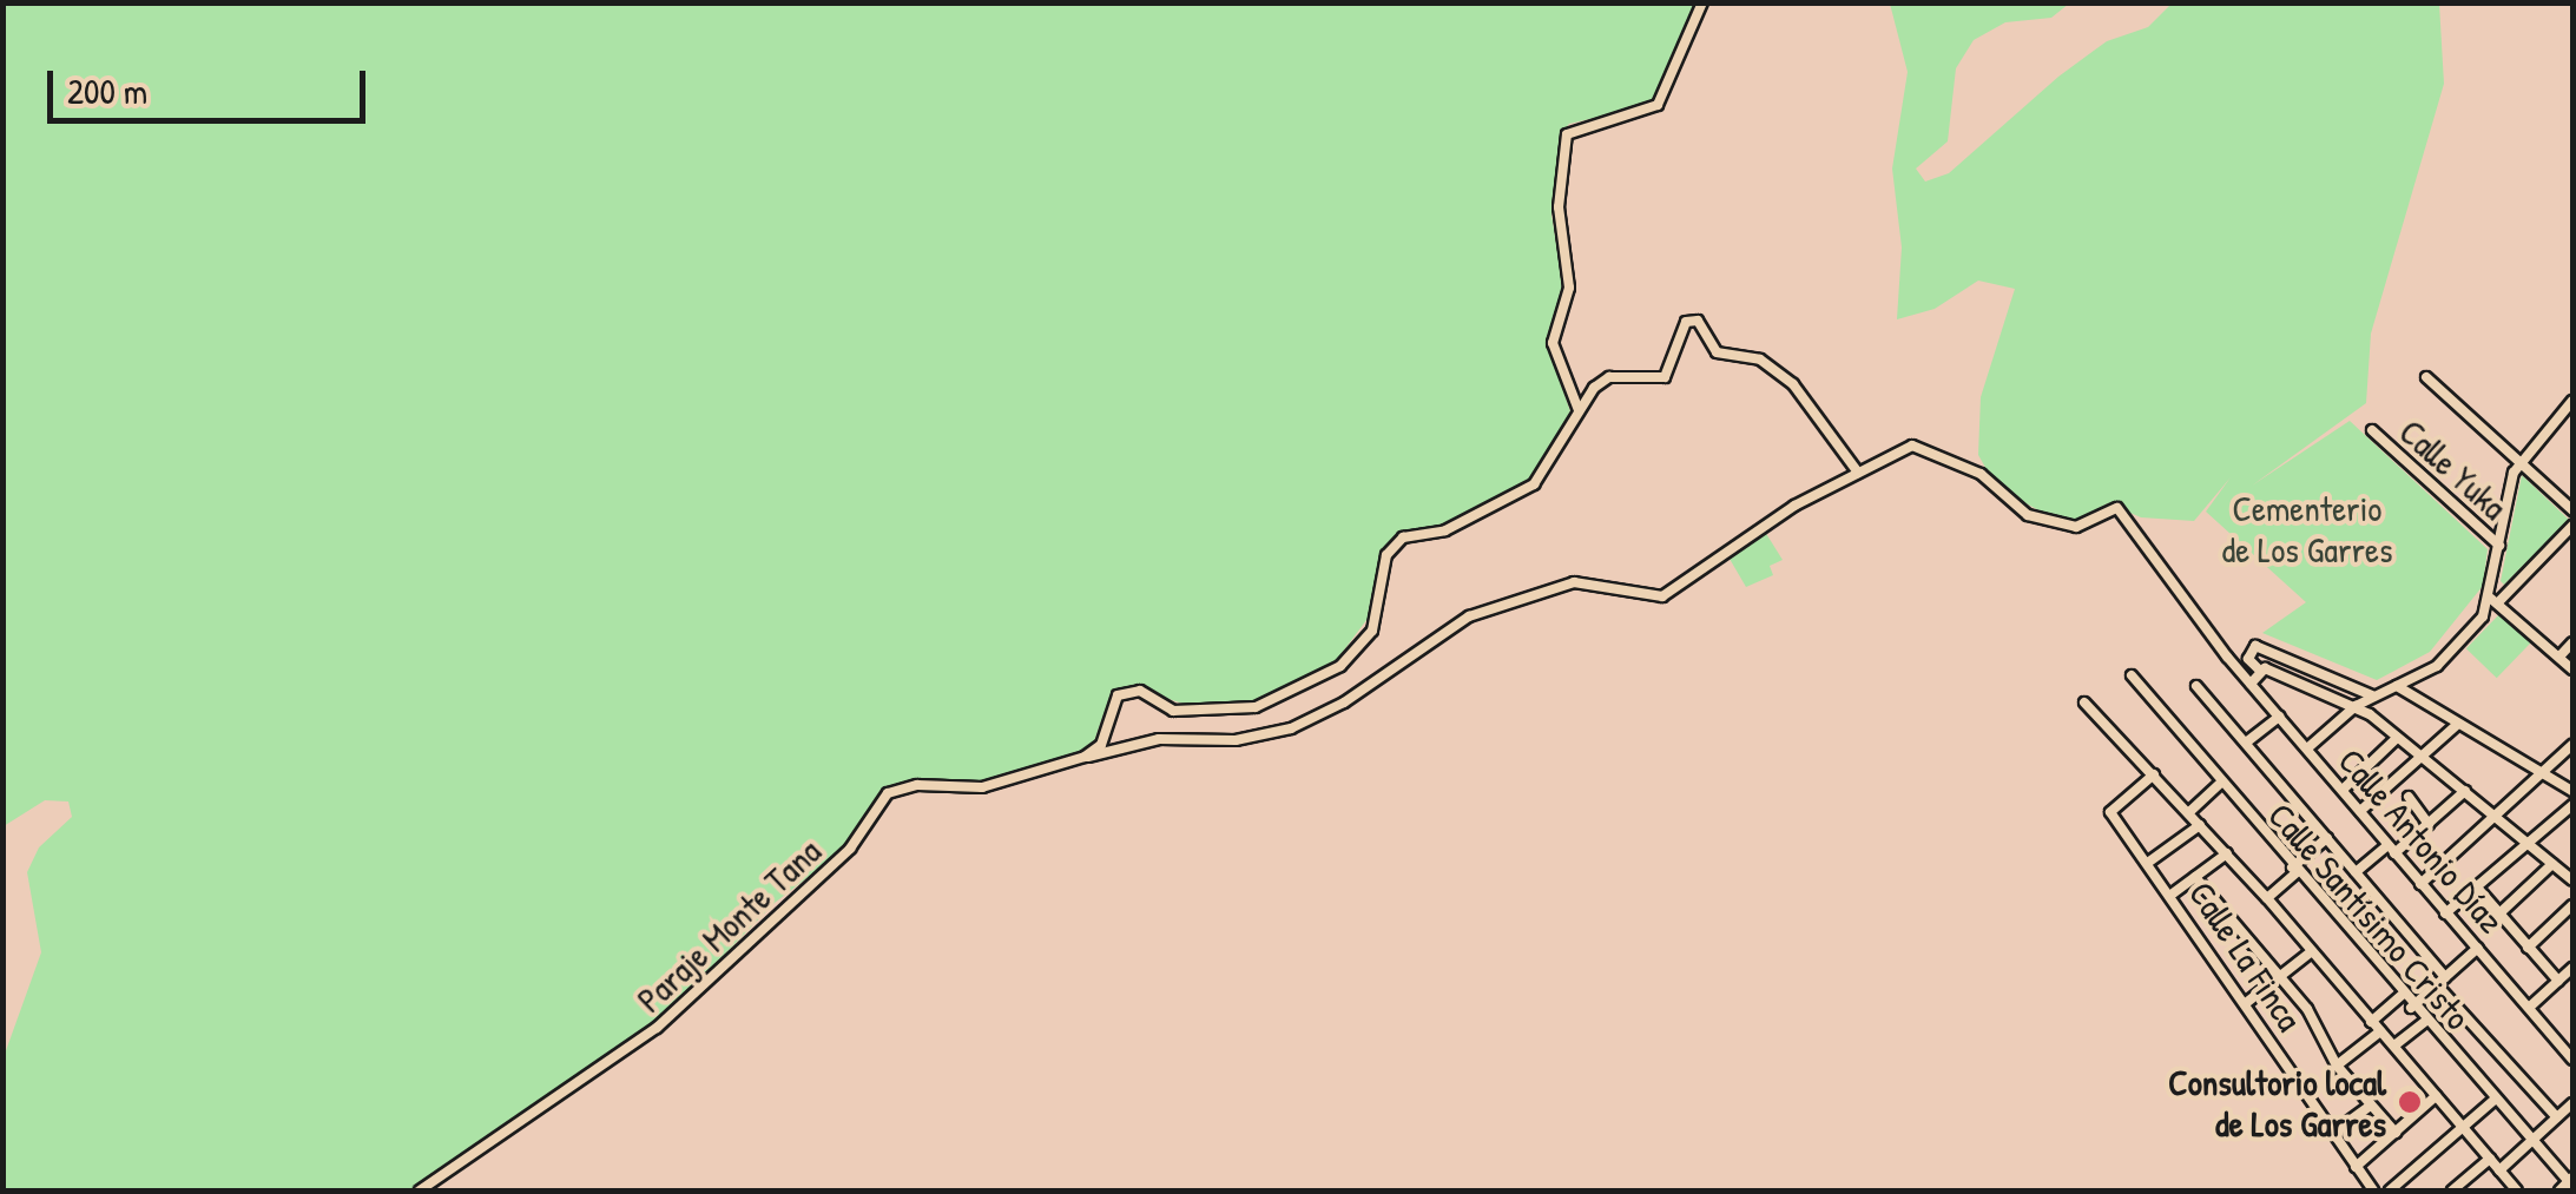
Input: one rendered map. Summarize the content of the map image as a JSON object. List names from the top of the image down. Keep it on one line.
{"streets":{"street":["Calle Yuka","Calle Antonio Díaz","Calle Santísimo Cristo","Paraje Monte Tana","Calle La Finca"]},"crossings":[["Calle Antonio Díaz","Paraje Monte Tana"]],"parks":["Cementerio de Los Garres"],"places":["Consultorio local de Los Garres"],"scale_bar":"200 m"}
